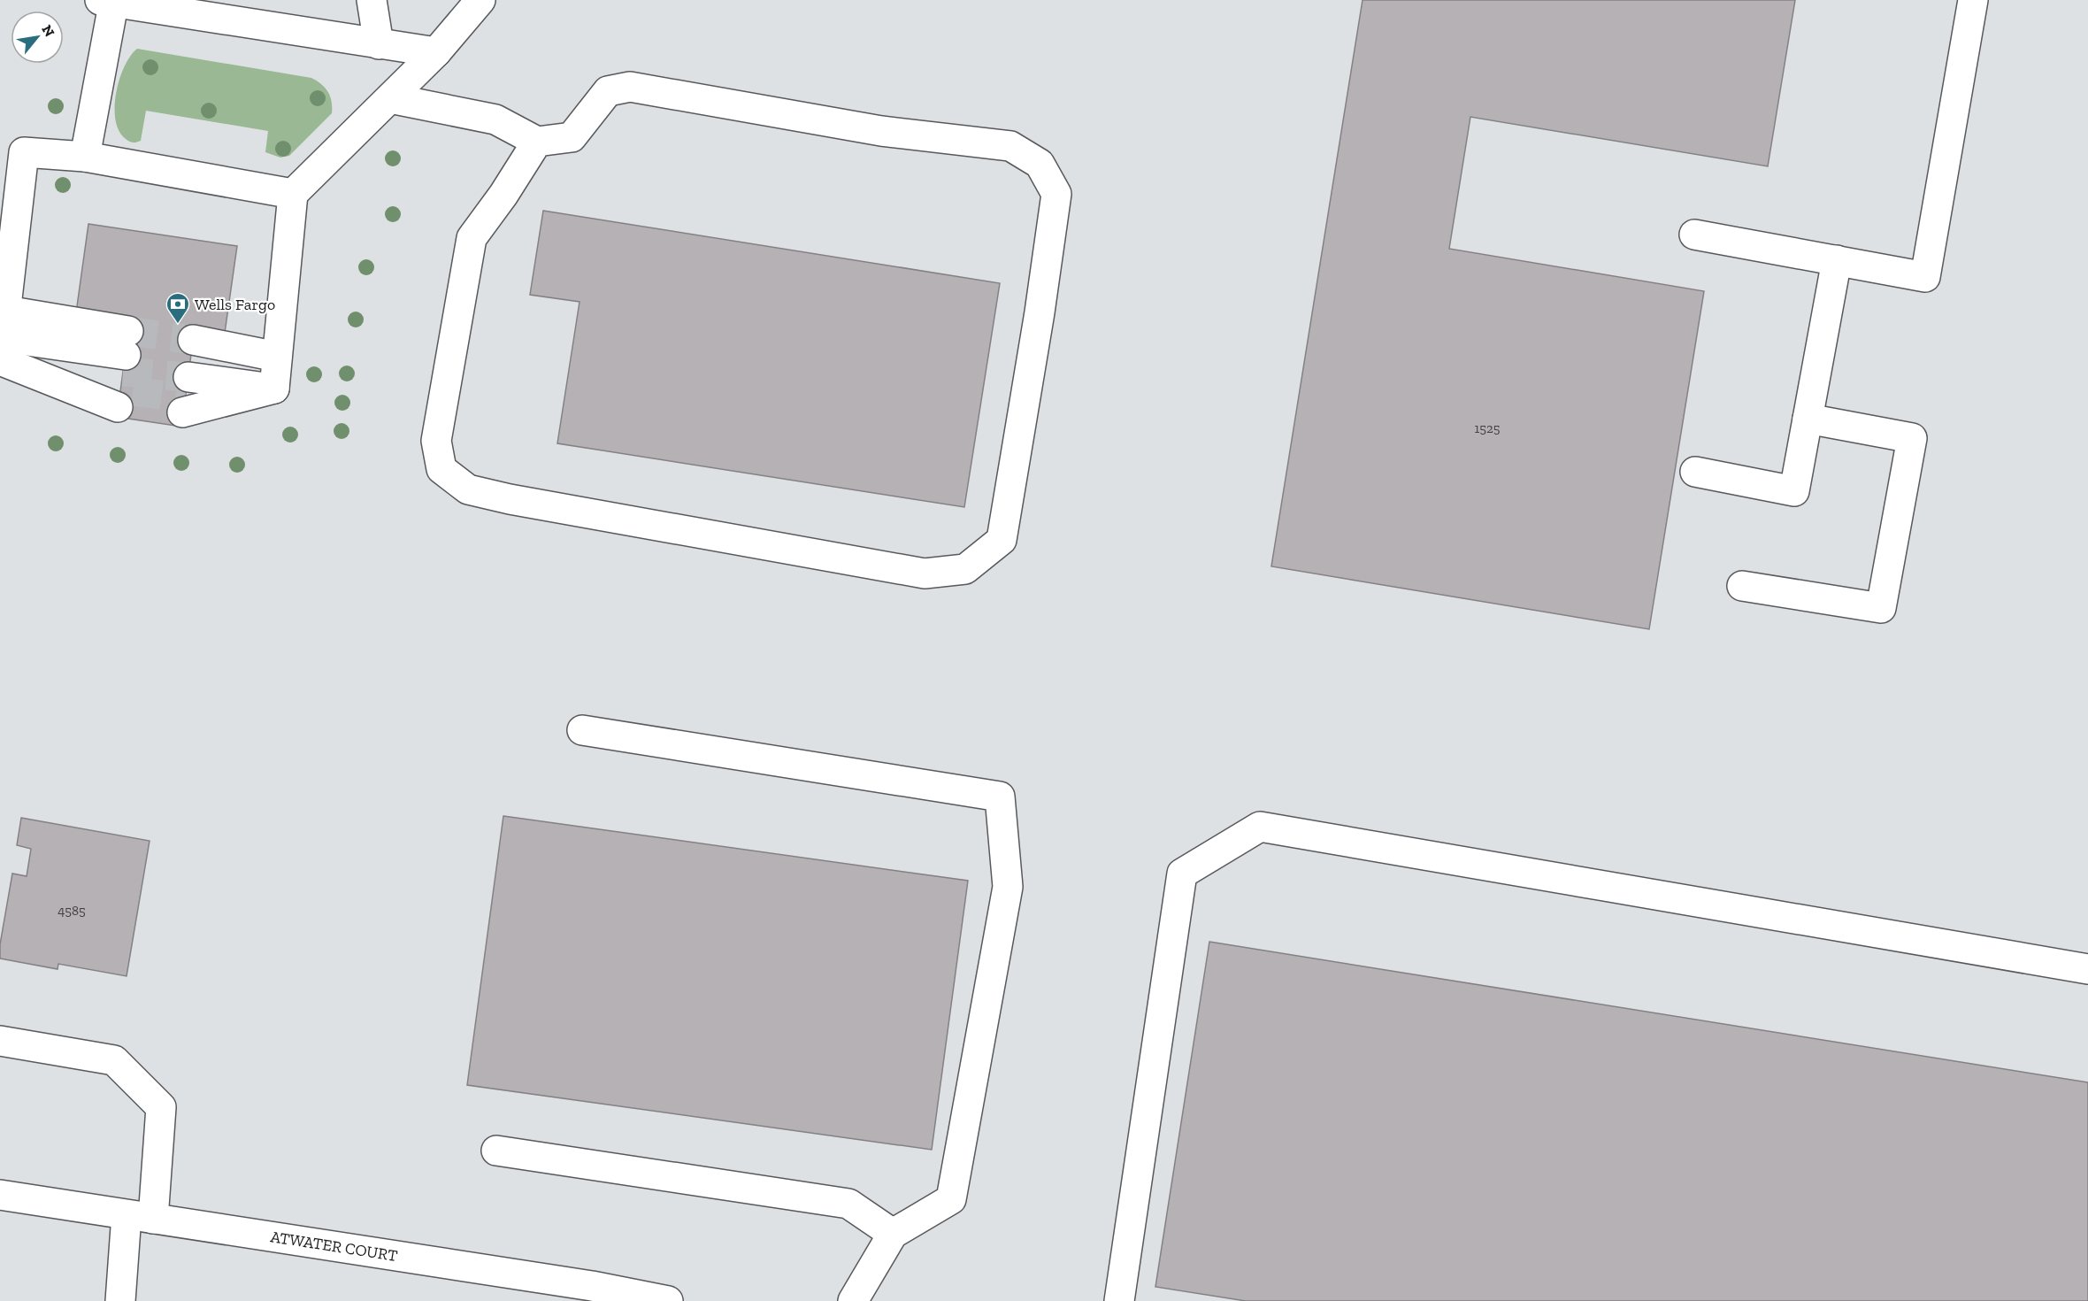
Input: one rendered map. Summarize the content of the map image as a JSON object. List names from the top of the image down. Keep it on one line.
{"streets":{"street":["ATWATER COURT"]},"places":{"bank":["Wells Fargo"]},"house_numbers":["1525","4585"],"north":"top right"}
